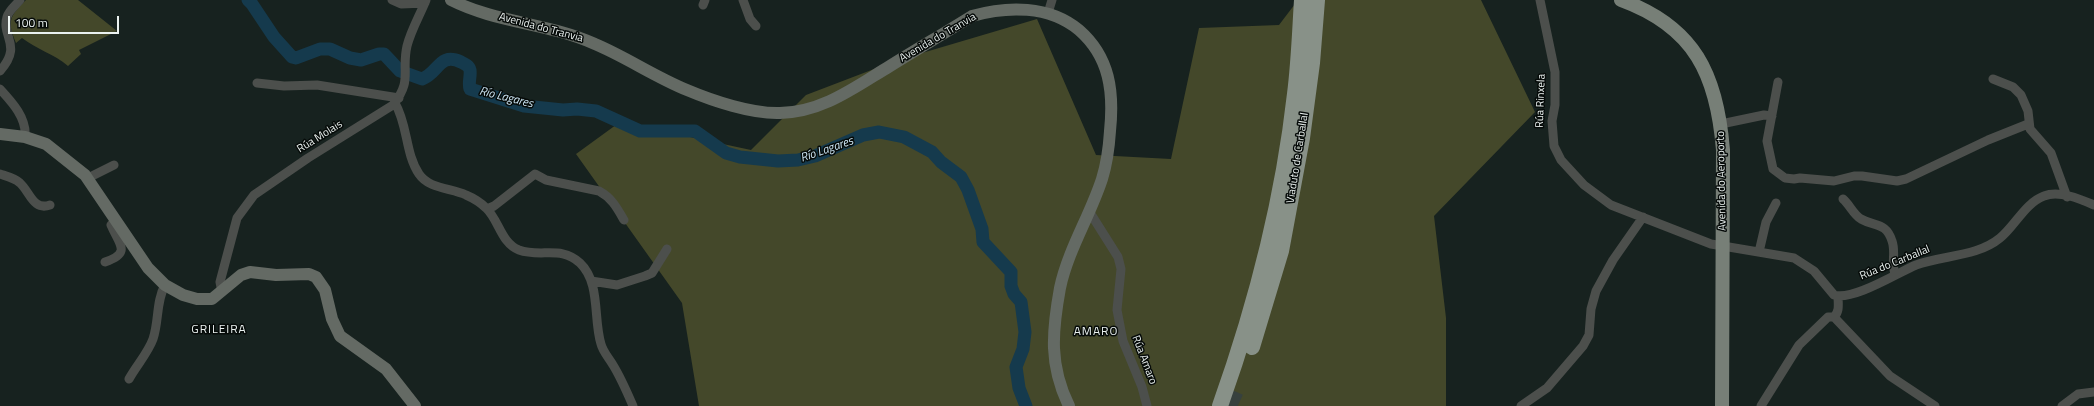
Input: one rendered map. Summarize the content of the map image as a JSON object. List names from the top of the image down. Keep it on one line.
{"streets":{"highway":["Viaduto de Carballal"],"main road":["Avenida do Tranvia","Avenida do Aeroporto"],"street":["Rúa Rinxela","Rúa Molais","Rúa do Carballal","Rúa Amaro"]},"crossings":[["Avenida do Tranvia","Rúa Amaro"],["Rúa Rinxela","Avenida do Aeroporto"]],"districts":["GRILEIRA","AMARO"],"water":["Río Lagares"],"scale_bar":"100 m"}
